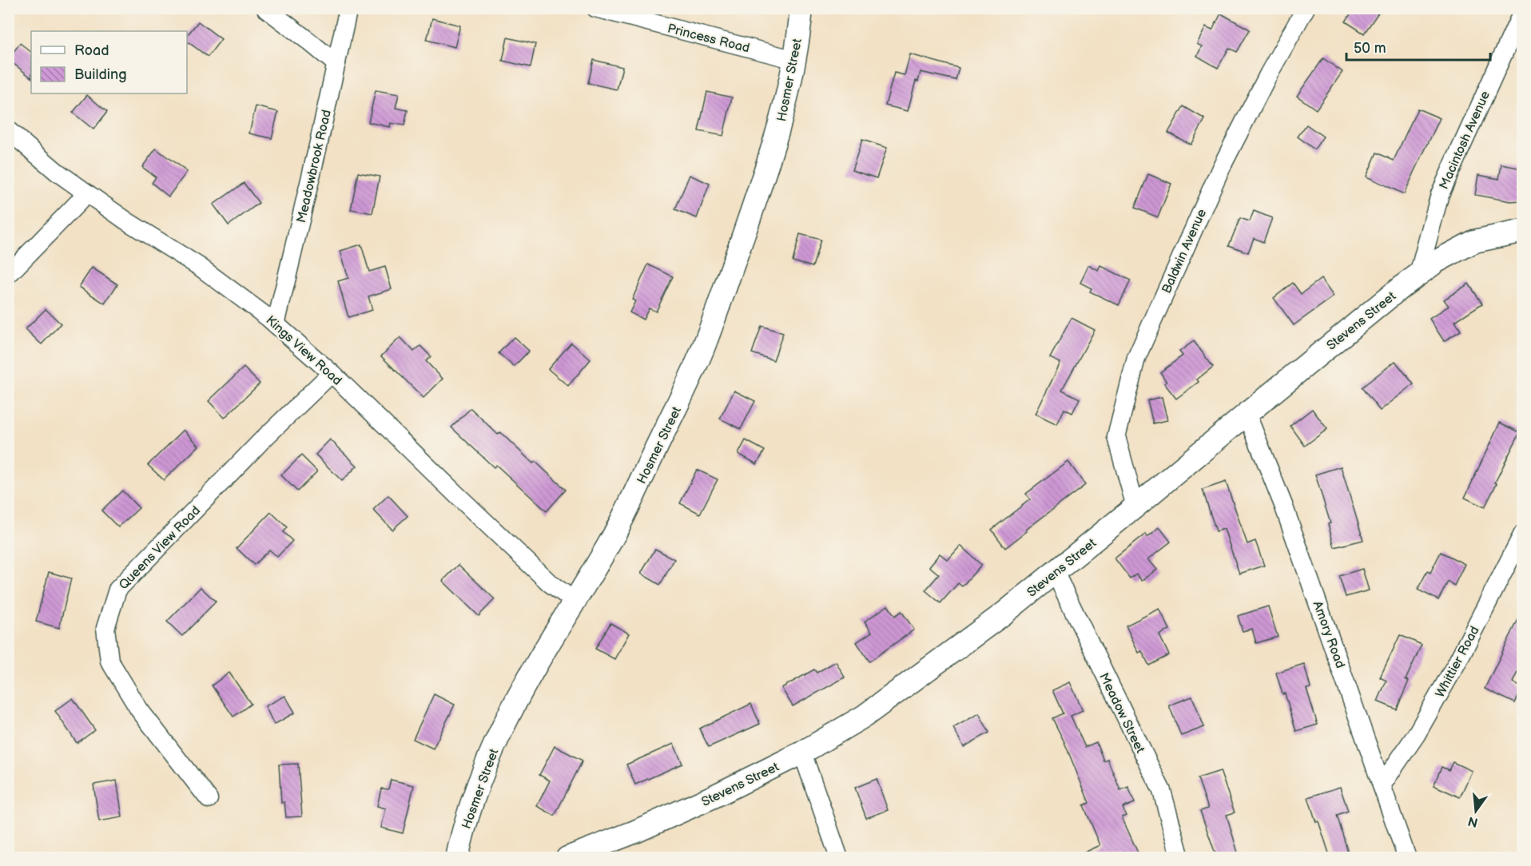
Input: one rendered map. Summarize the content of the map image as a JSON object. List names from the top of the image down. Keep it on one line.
{"streets":{"street":["Princess Road","Hosmer Street","Macintosh Avenue","Meadowbrook Road","Baldwin Avenue","Stevens Street","Kings View Road","Queens View Road","Amory Road","Whittier Road","Meadow Street"]},"crossings":[["Princess Road","Hosmer Street"],["Hosmer Street","Kings View Road"],["Macintosh Avenue","Stevens Street"],["Meadowbrook Road","Kings View Road"],["Baldwin Avenue","Stevens Street"],["Stevens Street","Amory Road"],["Stevens Street","Meadow Street"],["Kings View Road","Queens View Road"],["Amory Road","Whittier Road"]],"legend":["Road","Building"],"scale_bar":"50 m","north":"bottom"}
